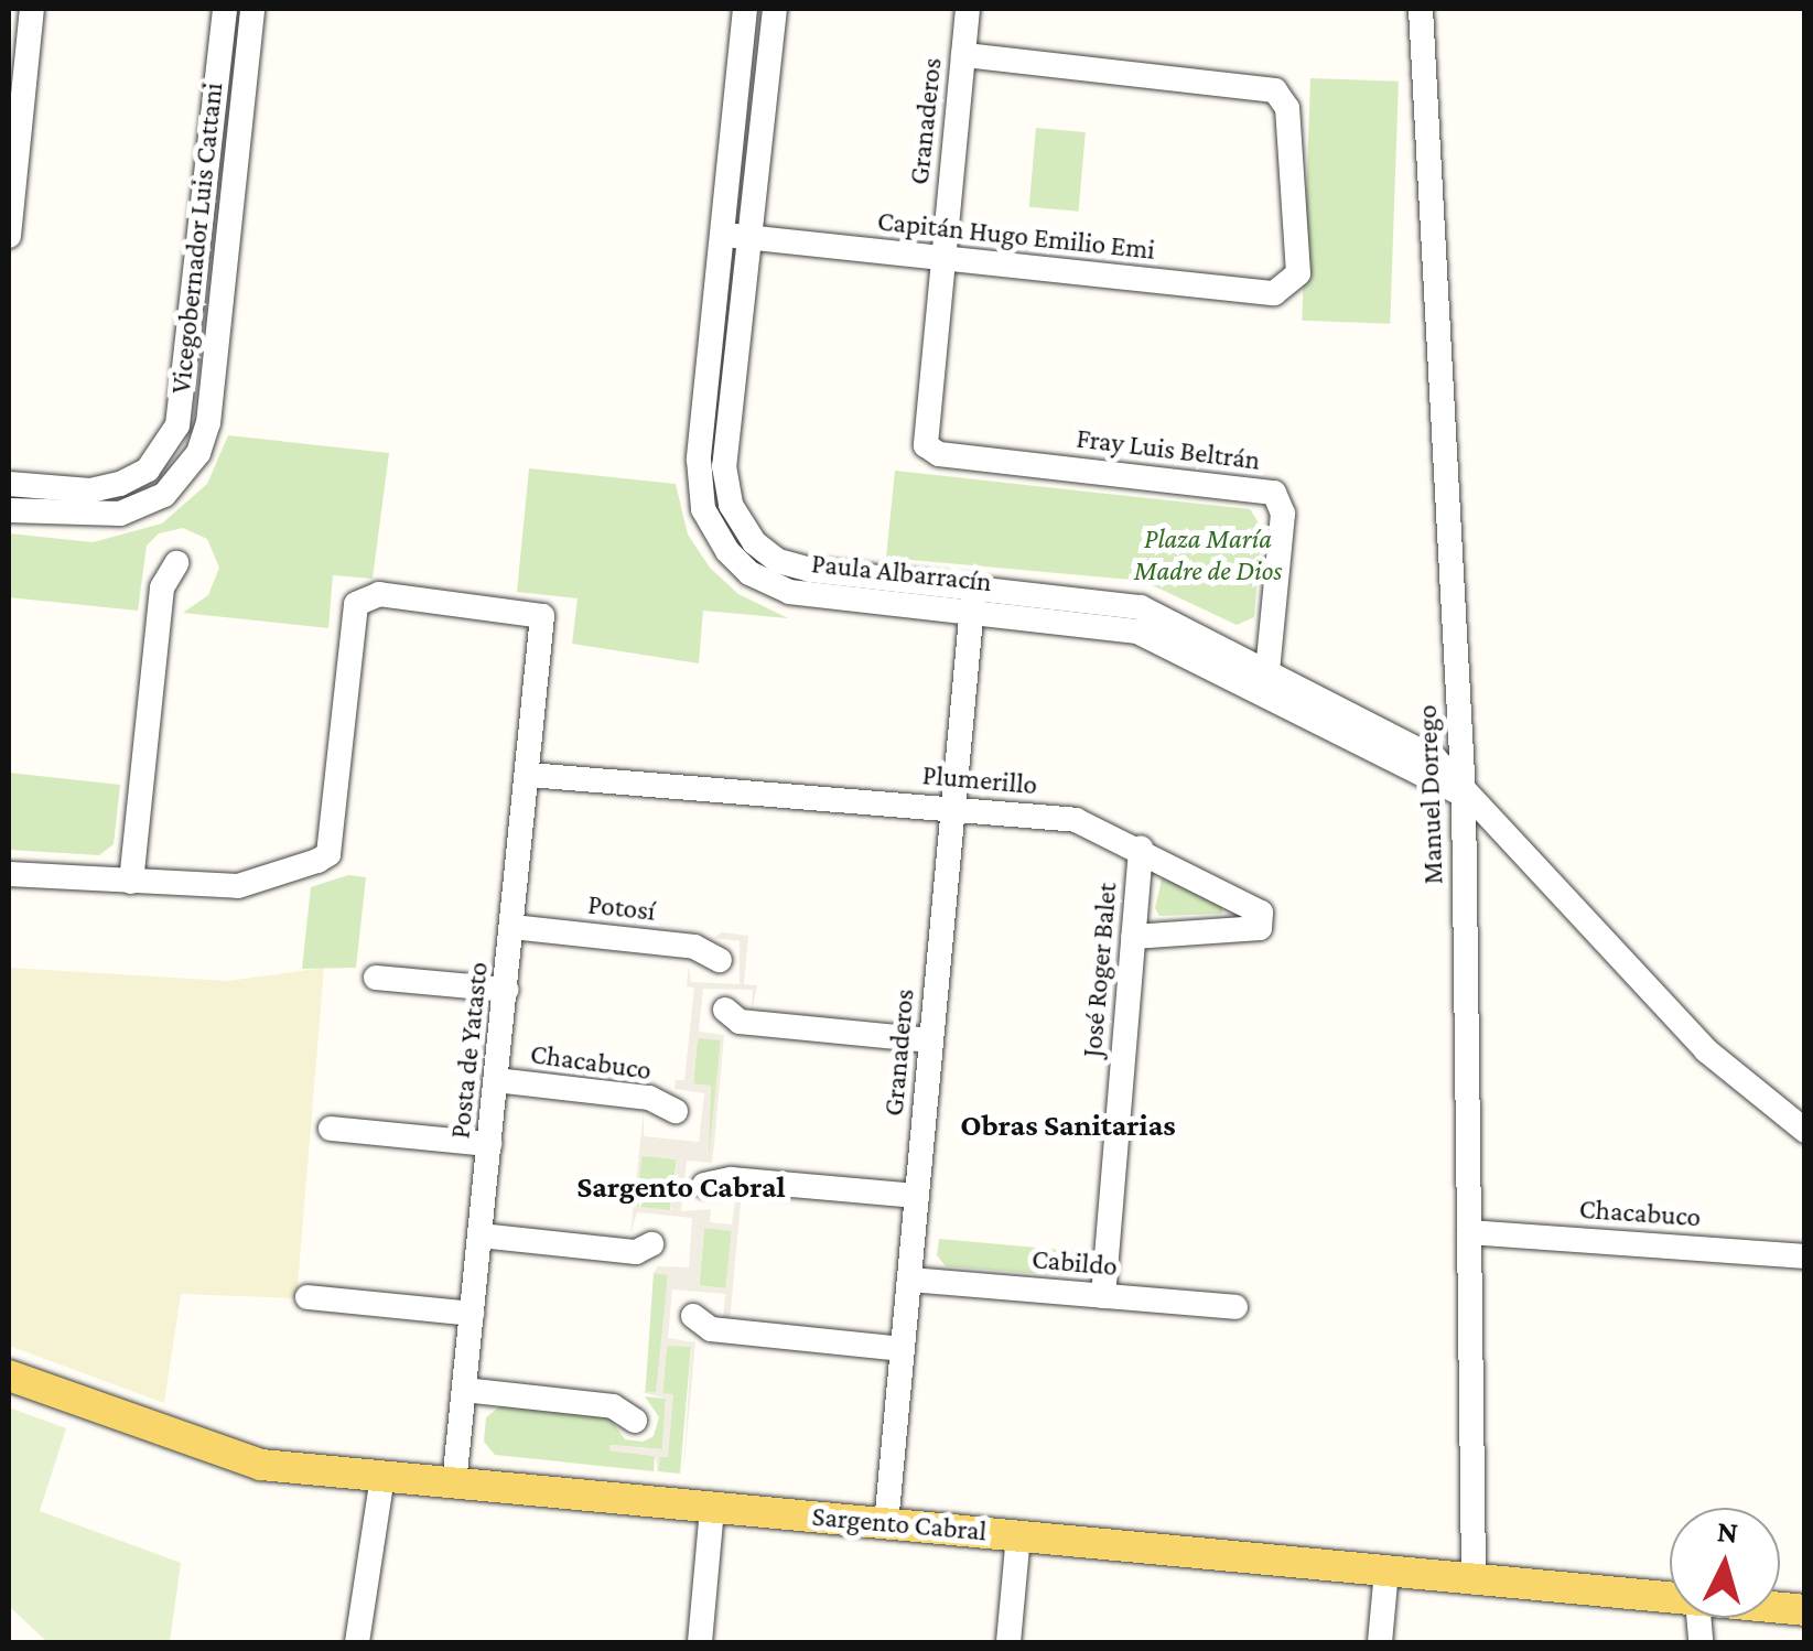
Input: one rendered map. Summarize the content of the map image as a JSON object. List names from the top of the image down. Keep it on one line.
{"streets":{"main road":["Sargento Cabral"],"street":["Granaderos","Capitán Hugo Emilio Emi","Vicegobernador Luis Cattani","Fray Luis Beltrán","Paula Albarracín","Plumerillo","Manuel Dorrego","Potosí","José Roger Balet","Posta de Yatasto","Chacabuco","Cabildo"]},"crossings":[["Granaderos","Capitán Hugo Emilio Emi"],["Granaderos","Fray Luis Beltrán"],["Granaderos","Paula Albarracín"],["Granaderos","Plumerillo"],["Granaderos","Cabildo"],["Granaderos","Sargento Cabral"],["Capitán Hugo Emilio Emi","Paula Albarracín"],["Fray Luis Beltrán","Paula Albarracín"],["Paula Albarracín","Manuel Dorrego"],["Plumerillo","José Roger Balet"],["Plumerillo","Posta de Yatasto"],["Manuel Dorrego","Chacabuco"],["Manuel Dorrego","Sargento Cabral"],["Potosí","Posta de Yatasto"],["José Roger Balet","Cabildo"],["Posta de Yatasto","Chacabuco"],["Posta de Yatasto","Sargento Cabral"]],"districts":["Obras Sanitarias","Sargento Cabral"],"parks":["Plaza María Madre de Dios"],"north":"top"}
